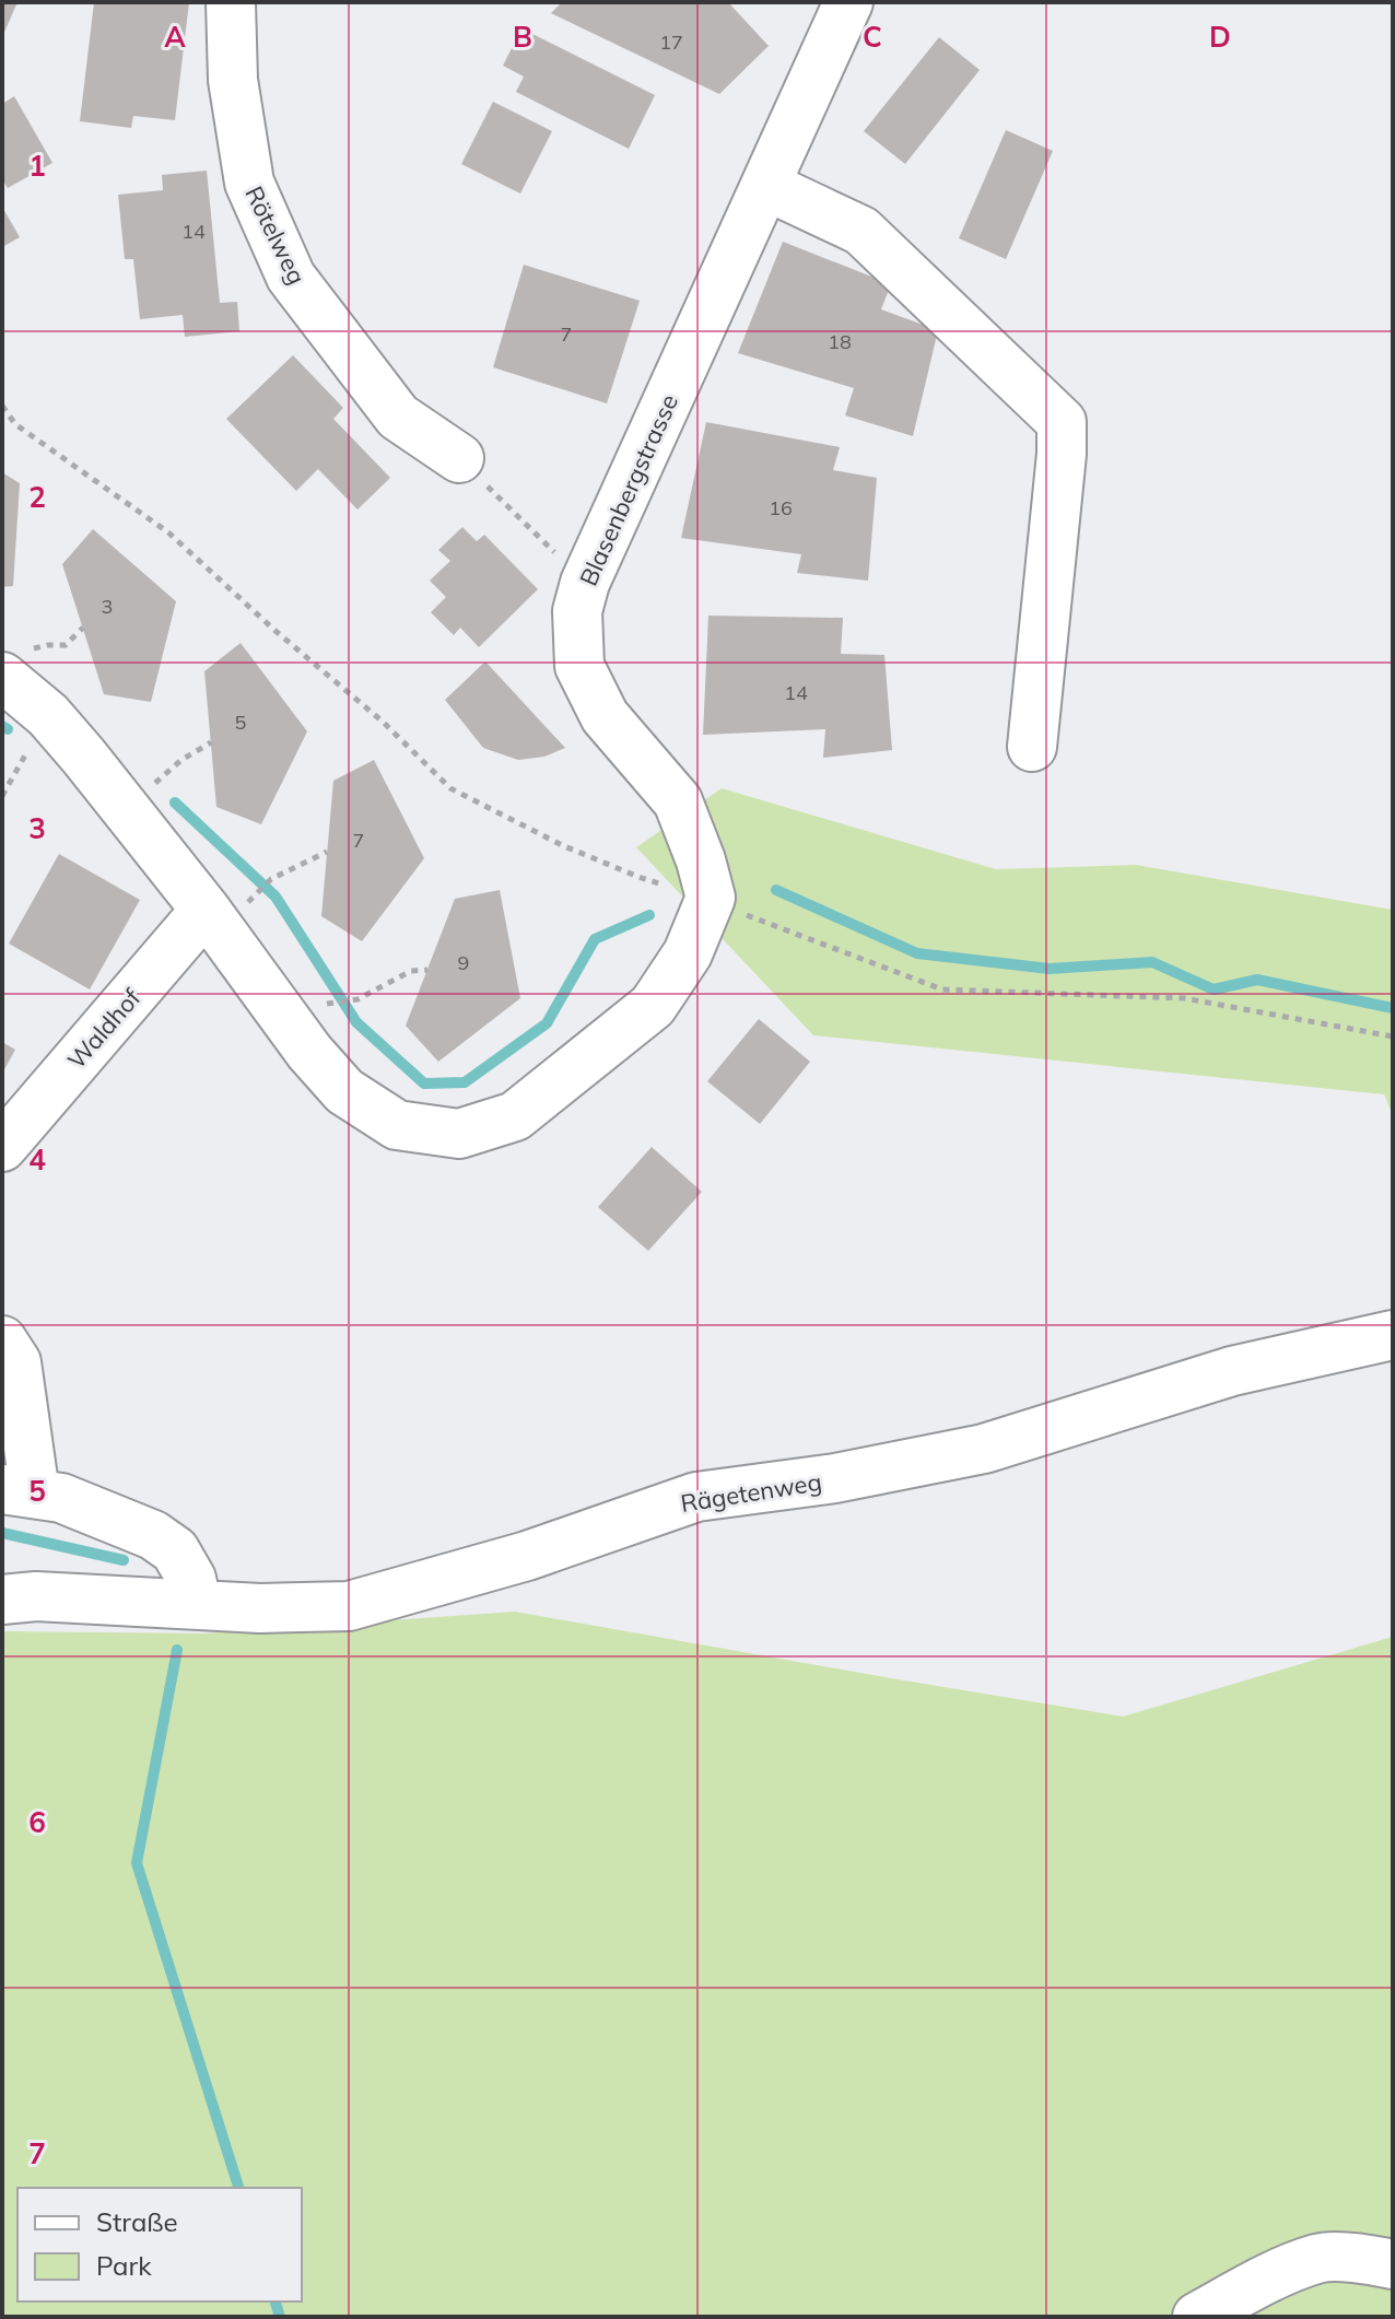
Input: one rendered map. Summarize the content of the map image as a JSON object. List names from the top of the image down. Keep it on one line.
{"streets":{"street":["Rötelweg","Blasenbergstrasse","Waldhof","Rägetenweg"]},"house_numbers":["17","14","7","18","16","3","14","5","7","9"],"legend":["Straße","Park"],"grid":{"columns":["A","B","C","D"],"rows":["1","2","3","4","5","6","7"]}}
